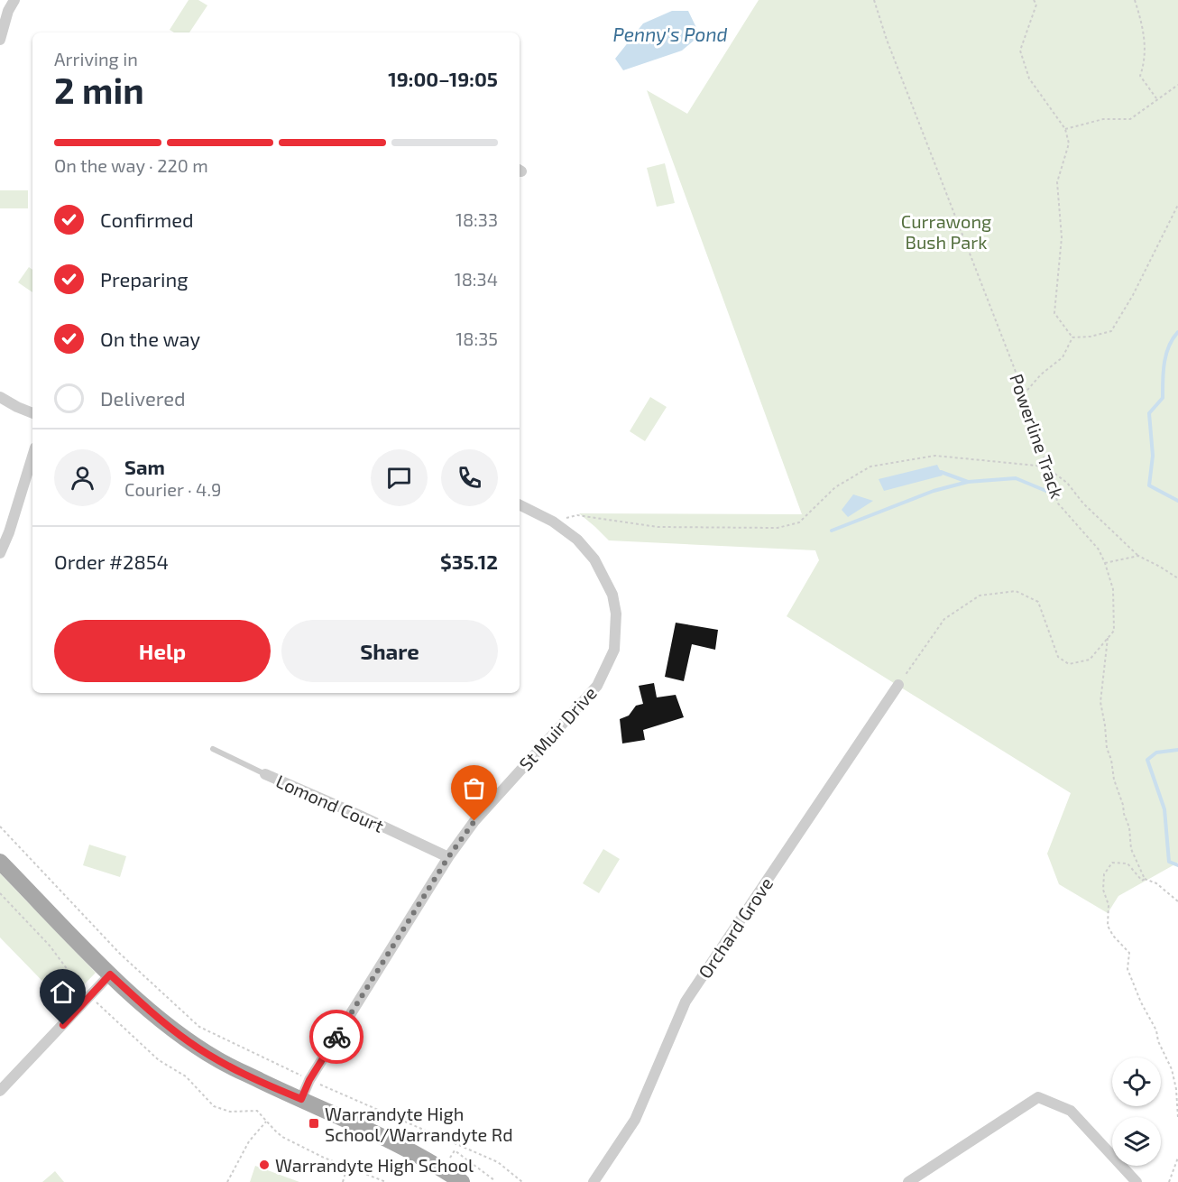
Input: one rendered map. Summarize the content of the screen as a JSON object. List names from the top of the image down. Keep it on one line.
{"streets":{"street":["St Muir Drive","Lomond Court","Orchard Grove"],"path":["Powerline Track"]},"crossings":[["Powerline Track","Orchard Grove"],["St Muir Drive","Lomond Court"]],"water":["Penny's Pond"],"parks":["Currawong Bush Park"],"places":{"transit":["Warrandyte High School/Warrandyte Rd"],"other":["Warrandyte High School"]},"page":{"heading":["2 min","Arriving in","19:00–19:05"],"panel":["Sam","Courier · 4.9","Order #2854","$35.12"],"bar":"On the way · 220 m","list":[["Confirmed","18:33"],["Preparing","18:34"],["On the way","18:35"],"Delivered"],"buttons":["Help","Share"]}}
